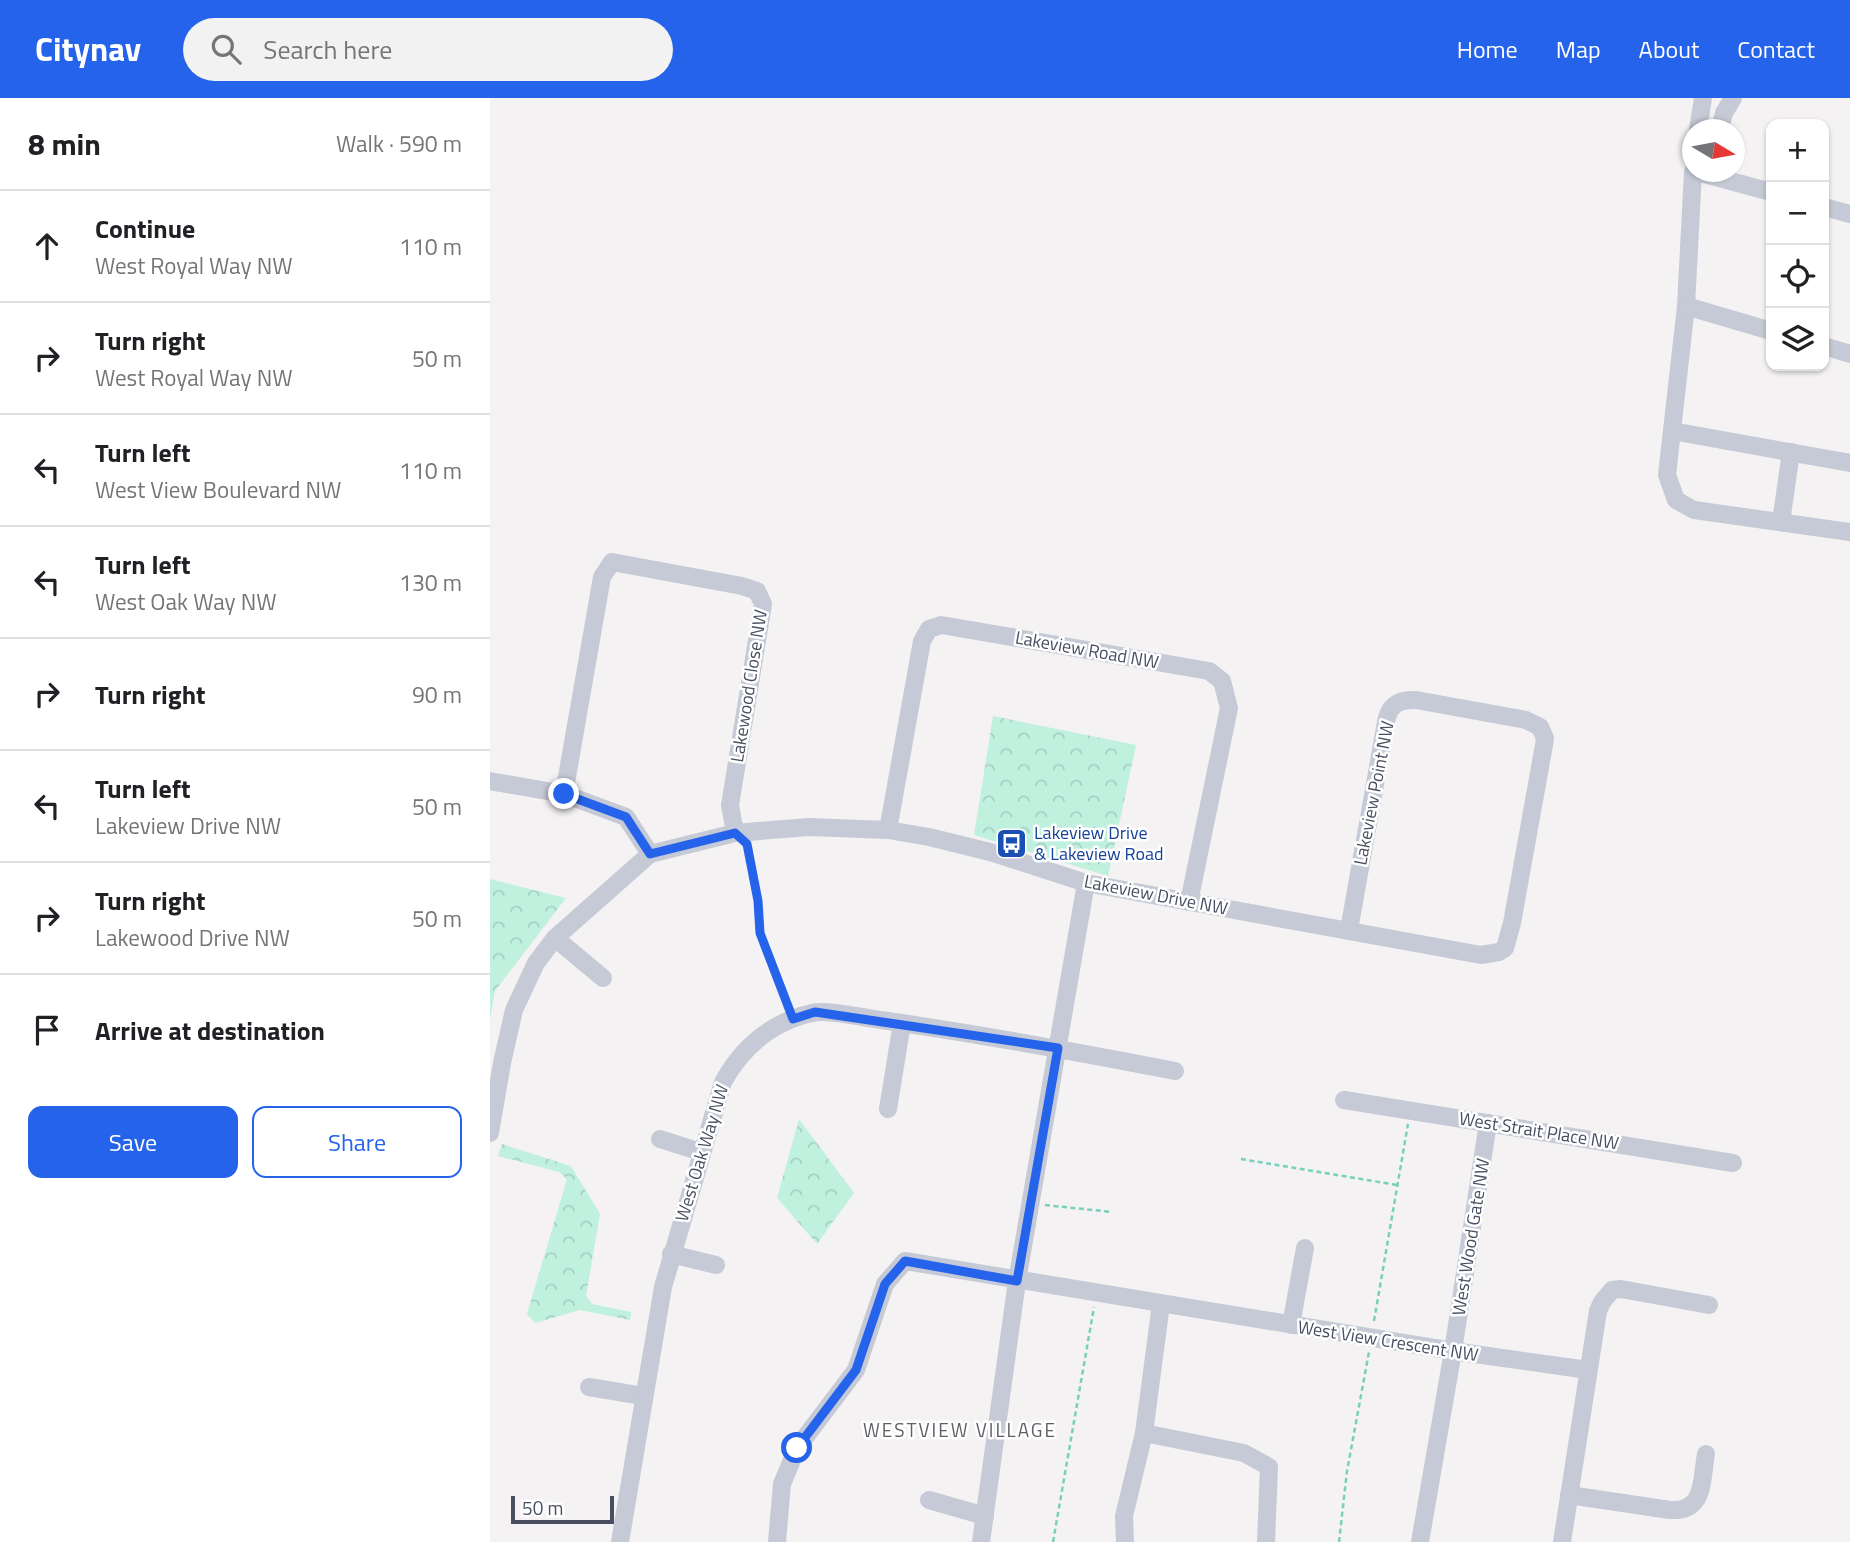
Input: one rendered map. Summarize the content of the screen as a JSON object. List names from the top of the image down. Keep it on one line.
{"streets":{"street":["Lakeview Road NW","Lakewood Close NW","Lakeview Point NW","Lakeview Drive NW","West Strait Place NW","West Oak Way NW","West Wood Gate NW","West View Crescent NW"]},"crossings":[["Lakeview Road NW","Lakeview Drive NW"],["Lakewood Close NW","Lakeview Drive NW"],["Lakeview Point NW","Lakeview Drive NW"],["West Strait Place NW","West Wood Gate NW"],["West Wood Gate NW","West View Crescent NW"]],"districts":["WESTVIEW VILLAGE"],"places":{"bus stop":["Lakeview Drive & Lakeview Road"]},"scale_bar":"50 m","north":"right","page":{"header":"Citynav","search":"Search here","nav":["Home","Map","About","Contact"],"heading":["8 min","Walk · 590 m"],"map_buttons":["+","−"],"list":[["Continue","West Royal Way NW","110 m"],["Turn right","West Royal Way NW","50 m"],["Turn left","West View Boulevard NW","110 m"],["Turn left","West Oak Way NW","130 m"],["Turn right","90 m"],["Turn left","Lakeview Drive NW","50 m"],["Turn right","Lakewood Drive NW","50 m"],"Arrive at destination"],"buttons":["Save","Share"],"scale":"50 m"}}
